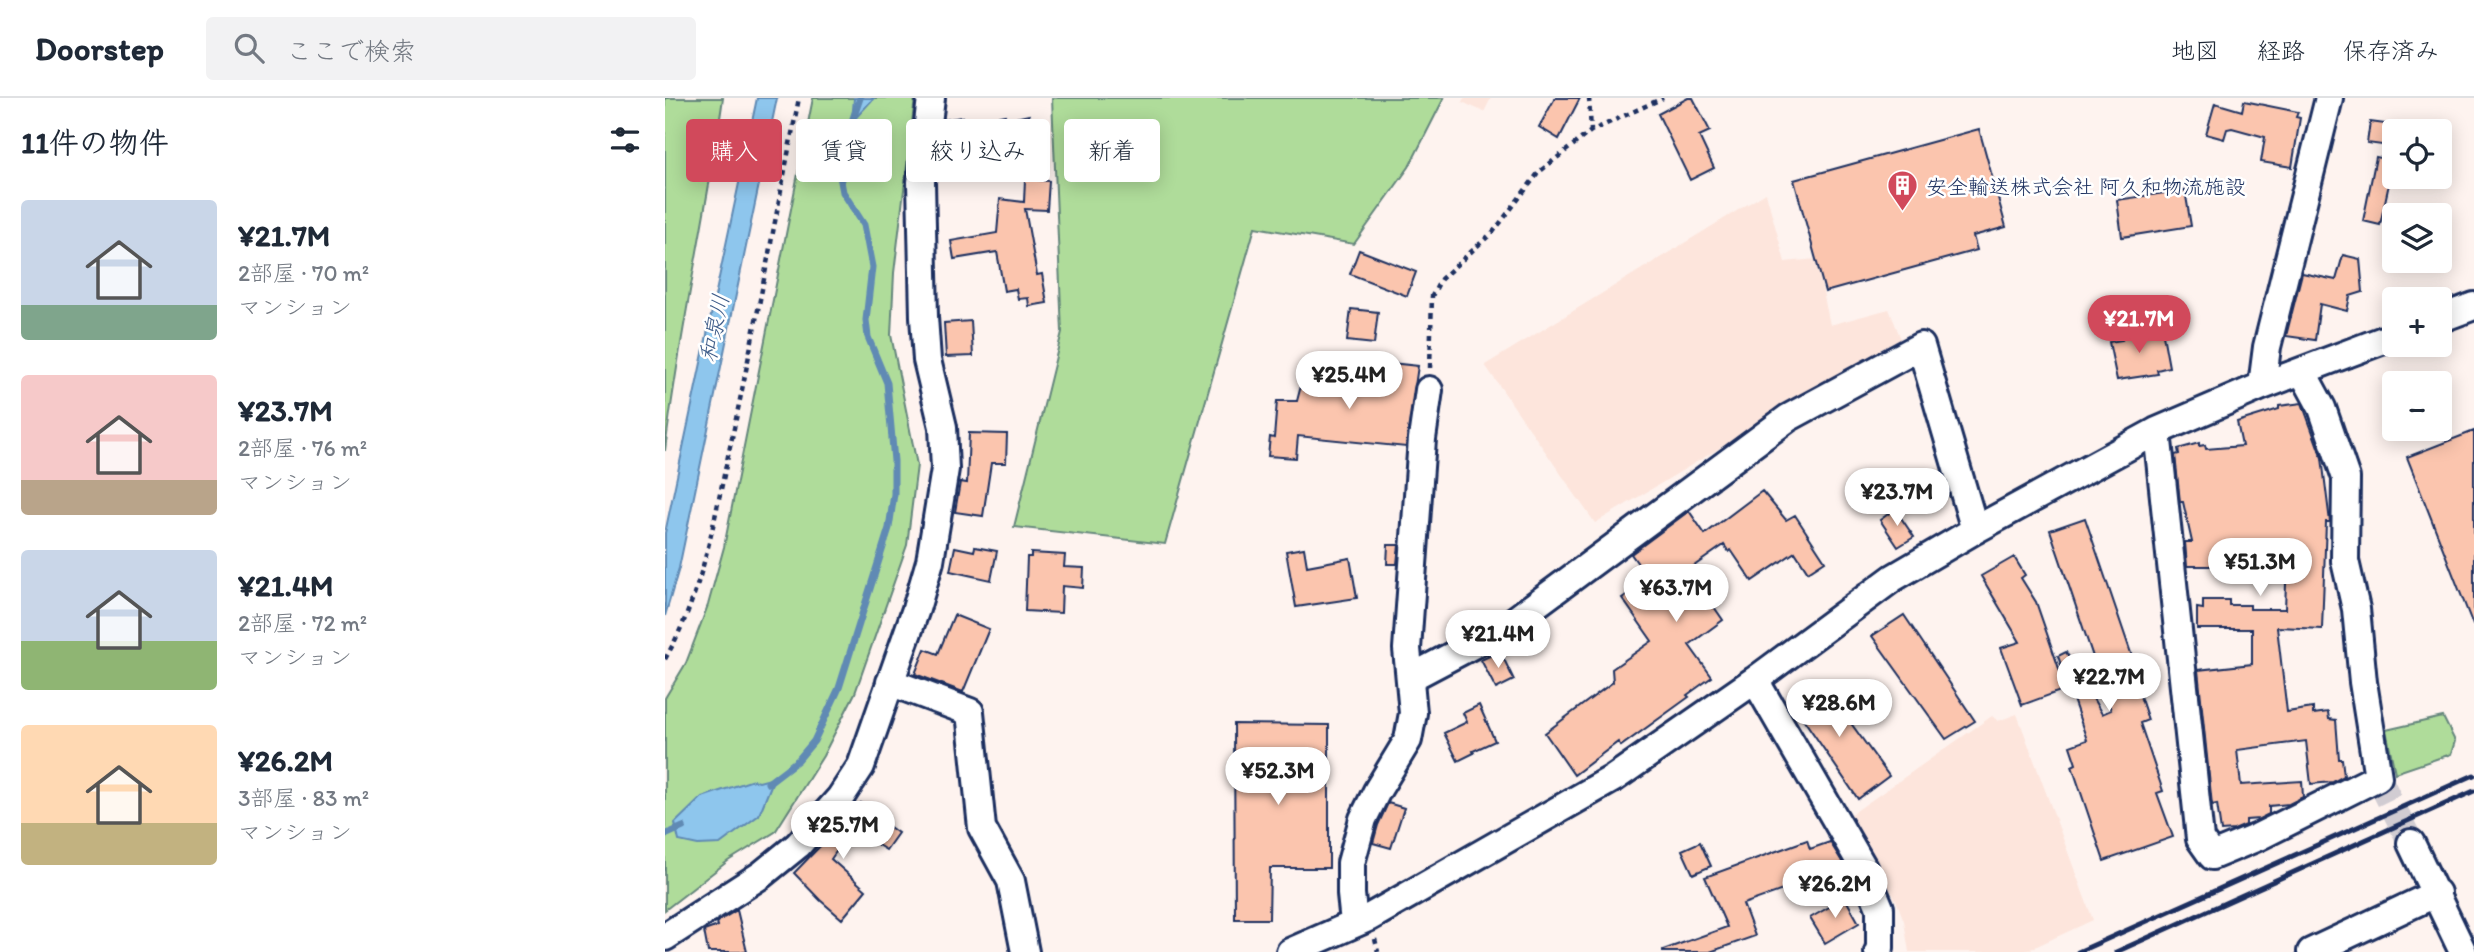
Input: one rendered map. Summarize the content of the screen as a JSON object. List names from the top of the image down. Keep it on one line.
{"water":["和泉川"],"places":{"building":["安全輸送株式会社 阿久和物流施設"]},"page":{"header":"Doorstep","search":"ここで検索","nav":["地図","経路","保存済み"],"heading":"11件の物件","map_buttons":["+","−"],"chip":["購入","賃貸","絞り込み","新着"],"list":[{"name":"¥21.7M","note":"2部屋 · 70 m² · マンション"},{"name":"¥23.7M","note":"2部屋 · 76 m² · マンション"},{"name":"¥21.4M","note":"2部屋 · 72 m² · マンション"},{"name":"¥26.2M","note":"3部屋 · 83 m² · マンション"}],"price":["¥21.7M","¥25.4M","¥23.7M","¥51.3M","¥63.7M","¥21.4M","¥22.7M","¥28.6M","¥52.3M","¥25.7M","¥26.2M"]}}
